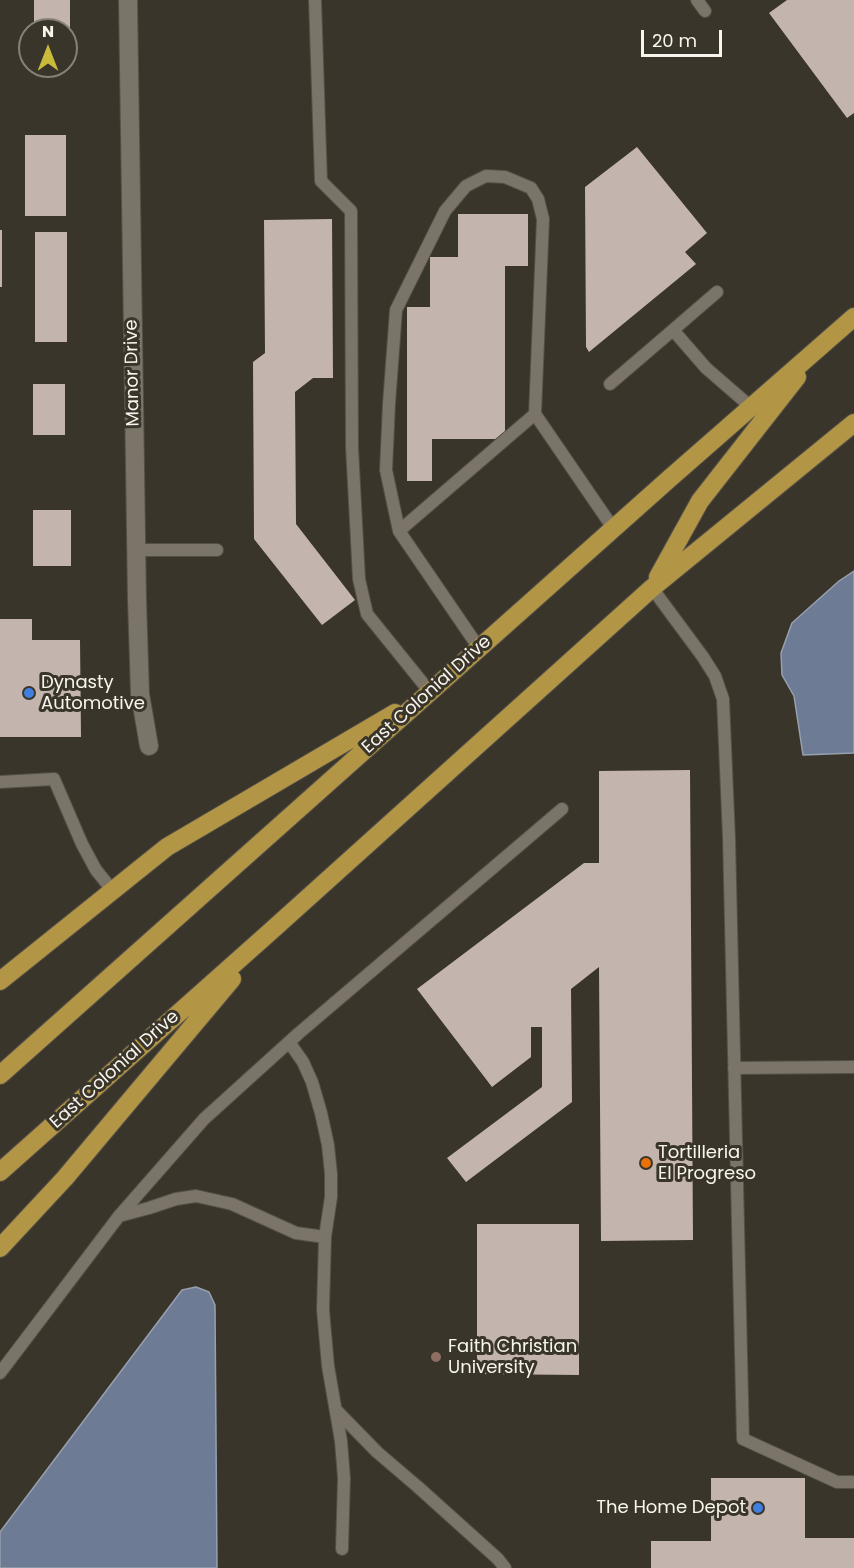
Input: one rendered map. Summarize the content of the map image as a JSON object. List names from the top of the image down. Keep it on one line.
{"streets":{"highway":["East Colonial Drive"],"street":["Manor Drive"]},"places":["Dynasty Automotive","Tortilleria El Progreso","Faith Christian University","The Home Depot"],"scale_bar":"20 m","north":"top"}
